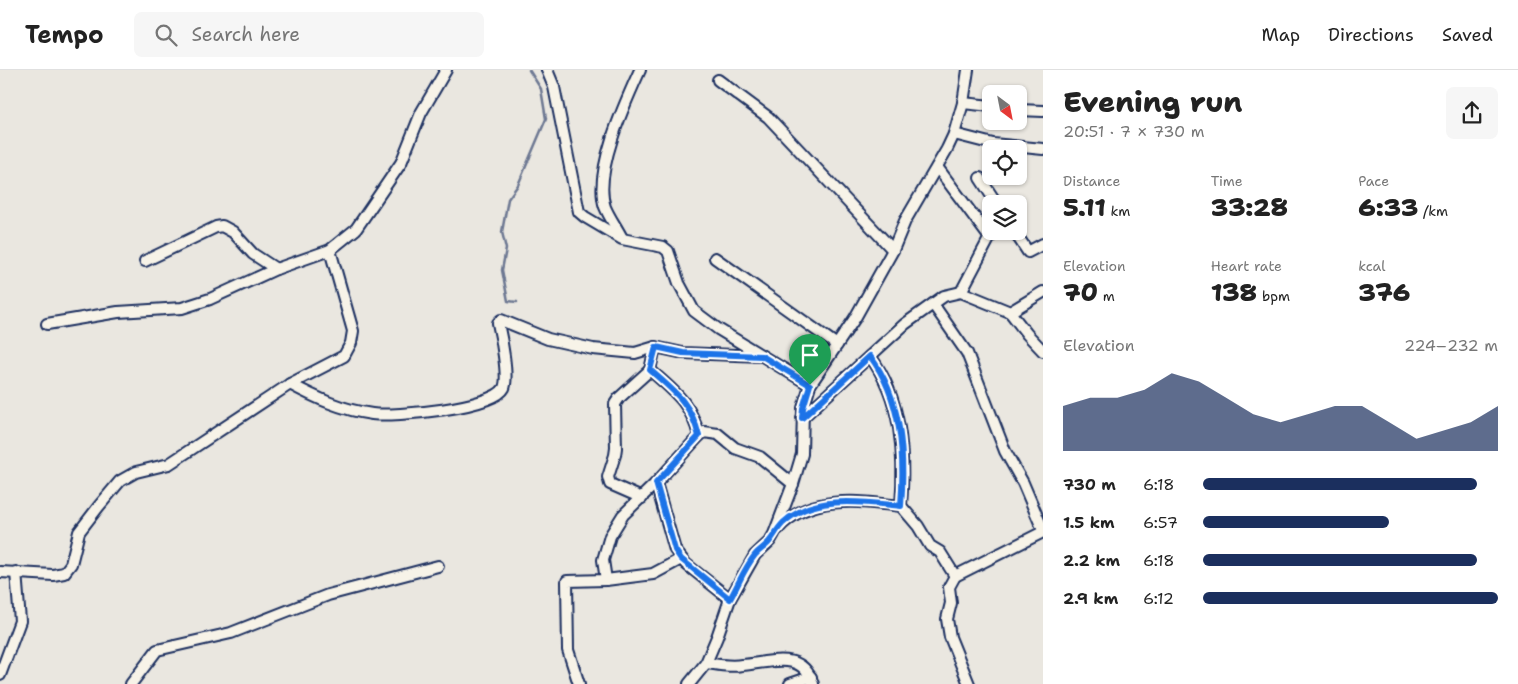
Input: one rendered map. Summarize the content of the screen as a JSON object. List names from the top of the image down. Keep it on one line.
{"north":"bottom right","page":{"header":"Tempo","search":"Search here","nav":["Map","Directions","Saved"],"heading":["Evening run","20:51 · 7 × 730 m"],"stats":[["Distance","5.11 km"],["Time","33:28"],["Pace","6:33 /km"],["Elevation","70 m"],["Heart rate","138 bpm"],["kcal","376"]],"chart":["Elevation","224–232 m"],"list":[{"name":"730 m","note":"6:18"},{"name":"1.5 km","note":"6:57"},{"name":"2.2 km","note":"6:18"},{"name":"2.9 km","note":"6:12"}]}}
